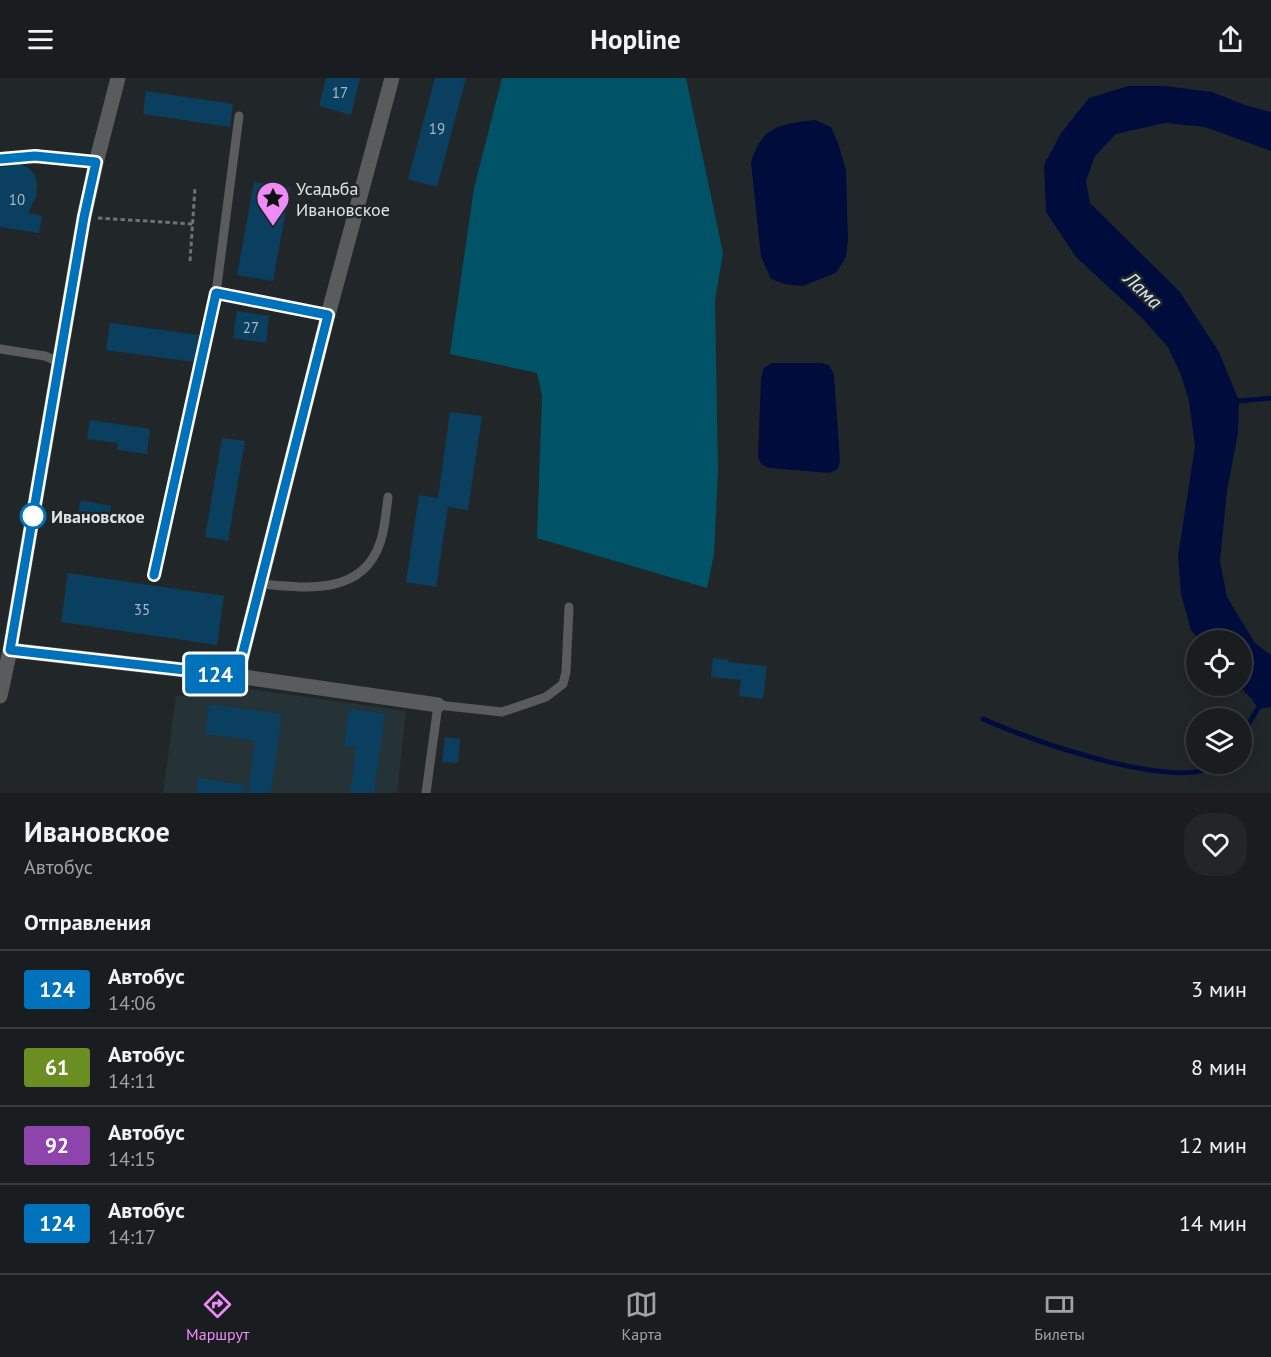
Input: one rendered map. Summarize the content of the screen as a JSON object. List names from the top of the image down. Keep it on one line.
{"water":["Лама"],"places":{"place":["Усадьба Ивановское"],"other":["Ивановское"]},"lines":["bus line 124"],"house_numbers":["17","19","10","27","35"],"page":{"header":"Hopline","on_map":"124","heading":[["Ивановское","Автобус"],"Отправления"],"list":[{"mark":"124","name":"Автобус","note":"14:06","value":"3 мин"},{"mark":"61","name":"Автобус","note":"14:11","value":"8 мин"},{"mark":"92","name":"Автобус","note":"14:15","value":"12 мин"},{"mark":"124","name":"Автобус","note":"14:17","value":"14 мин"}],"tabs":["Маршрут","Карта","Билеты"]}}
